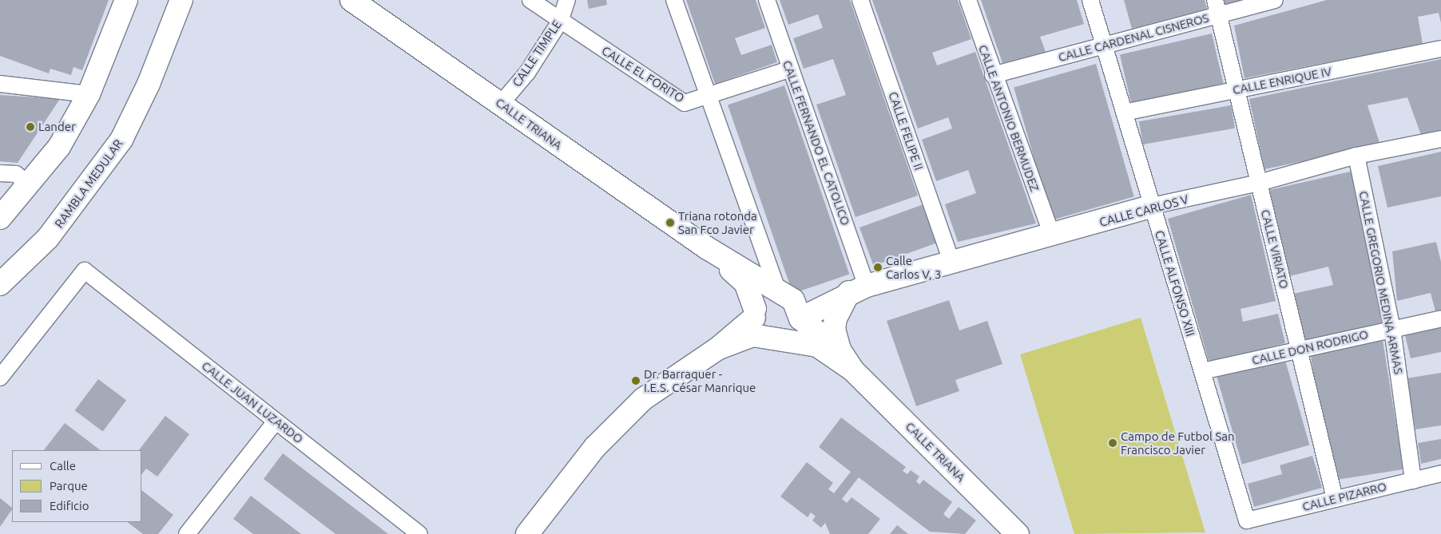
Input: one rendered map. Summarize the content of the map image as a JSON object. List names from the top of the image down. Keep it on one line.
{"streets":{"main road":["CALLE TRIANA","RAMBLA MEDULAR","CALLE CARLOS V"],"street":["CALLE CARDENAL CISNEROS","CALLE TIMPLE","CALLE EL FORITO","CALLE ENRIQUE IV","CALLE ANTONIO BERMUDEZ","CALLE FELIPE II","CALLE FERNANDO EL CATOLICO","CALLE VIRIATO","CALLE GREGORIO MEDINA ARMAS","CALLE ALFONSO XIII","CALLE DON RODRIGO","CALLE JUAN LUZARDO","CALLE PIZARRO"]},"crossings":[["CALLE CARDENAL CISNEROS","CALLE ANTONIO BERMUDEZ"],["CALLE CARDENAL CISNEROS","CALLE VIRIATO"],["CALLE CARDENAL CISNEROS","CALLE ALFONSO XIII"],["CALLE TIMPLE","CALLE EL FORITO"],["CALLE TIMPLE","CALLE TRIANA"],["CALLE EL FORITO","CALLE FERNANDO EL CATOLICO"],["CALLE ENRIQUE IV","CALLE VIRIATO"],["CALLE ENRIQUE IV","CALLE ALFONSO XIII"],["CALLE ANTONIO BERMUDEZ","CALLE CARLOS V"],["CALLE TRIANA","CALLE CARLOS V"],["CALLE FELIPE II","CALLE CARLOS V"],["CALLE FERNANDO EL CATOLICO","CALLE CARLOS V"],["CALLE CARLOS V","CALLE VIRIATO"],["CALLE CARLOS V","CALLE GREGORIO MEDINA ARMAS"],["CALLE CARLOS V","CALLE ALFONSO XIII"],["CALLE VIRIATO","CALLE DON RODRIGO"],["CALLE VIRIATO","CALLE PIZARRO"],["CALLE GREGORIO MEDINA ARMAS","CALLE DON RODRIGO"],["CALLE GREGORIO MEDINA ARMAS","CALLE PIZARRO"],["CALLE ALFONSO XIII","CALLE DON RODRIGO"],["CALLE ALFONSO XIII","CALLE PIZARRO"]],"places":["Lander","Triana rotonda San Fco Javier","Calle Carlos V, 3","Dr. Barraquer - I.E.S. César Manrique","Campo de Futbol San Francisco Javier"],"legend":["Calle","Parque","Edificio"]}
